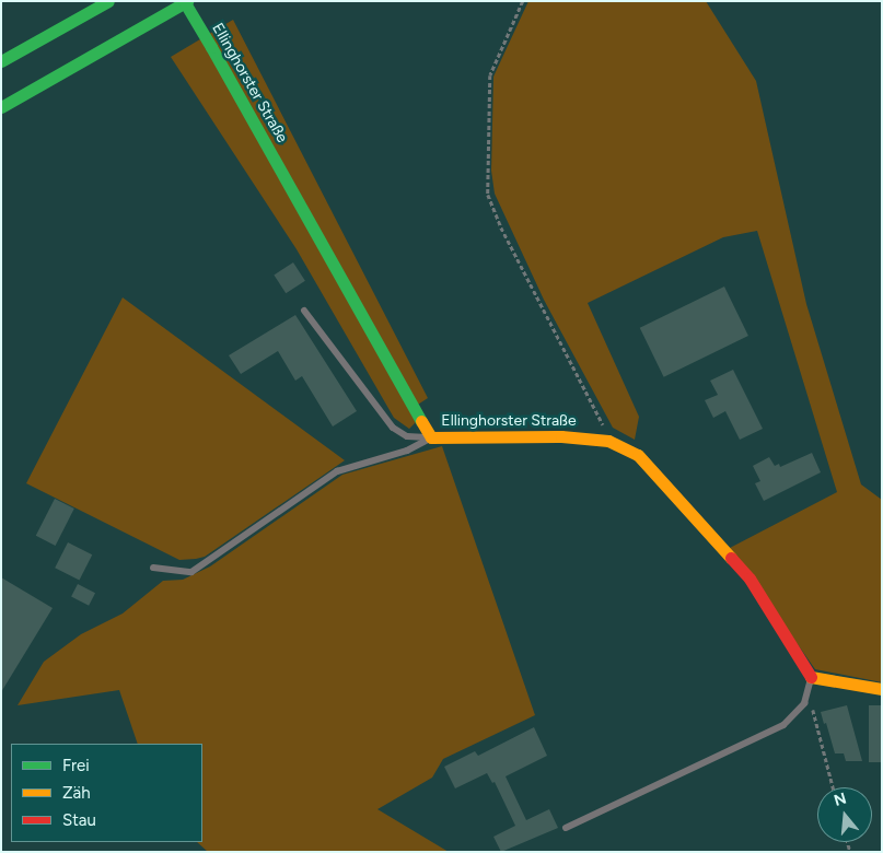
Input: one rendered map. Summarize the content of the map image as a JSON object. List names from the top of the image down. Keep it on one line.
{"streets":{"main road":["Ellinghorster Straße"]},"legend":["Frei","Zäh","Stau"],"north":"top"}
